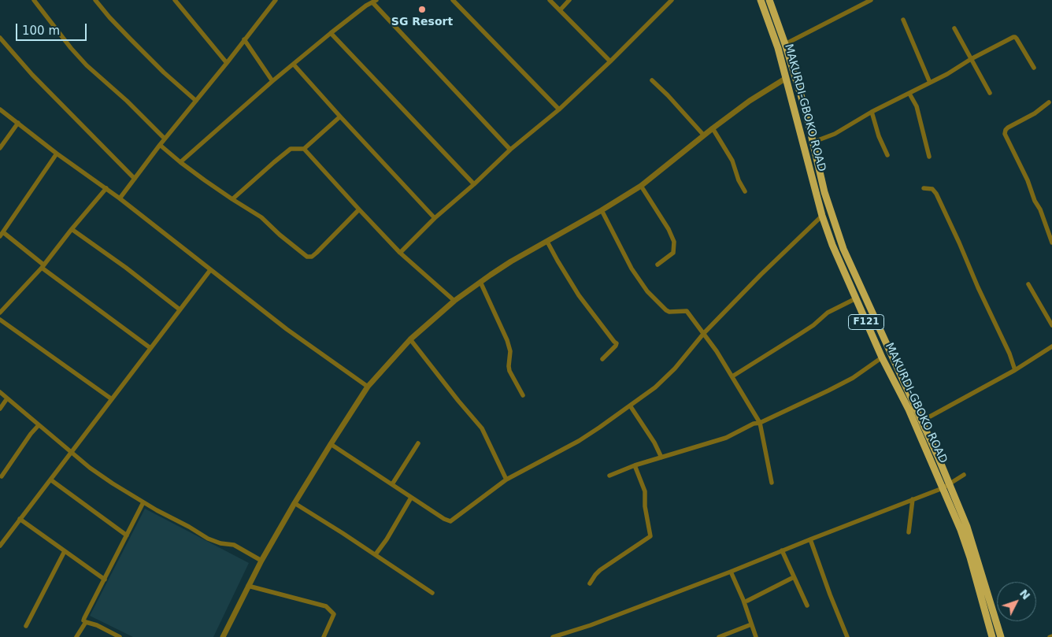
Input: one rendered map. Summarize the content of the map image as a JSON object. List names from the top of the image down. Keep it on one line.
{"streets":{"main road":["MAKURDI-GBOKO ROAD","F121"]},"places":["SG Resort"],"scale_bar":"100 m","north":"top right"}
